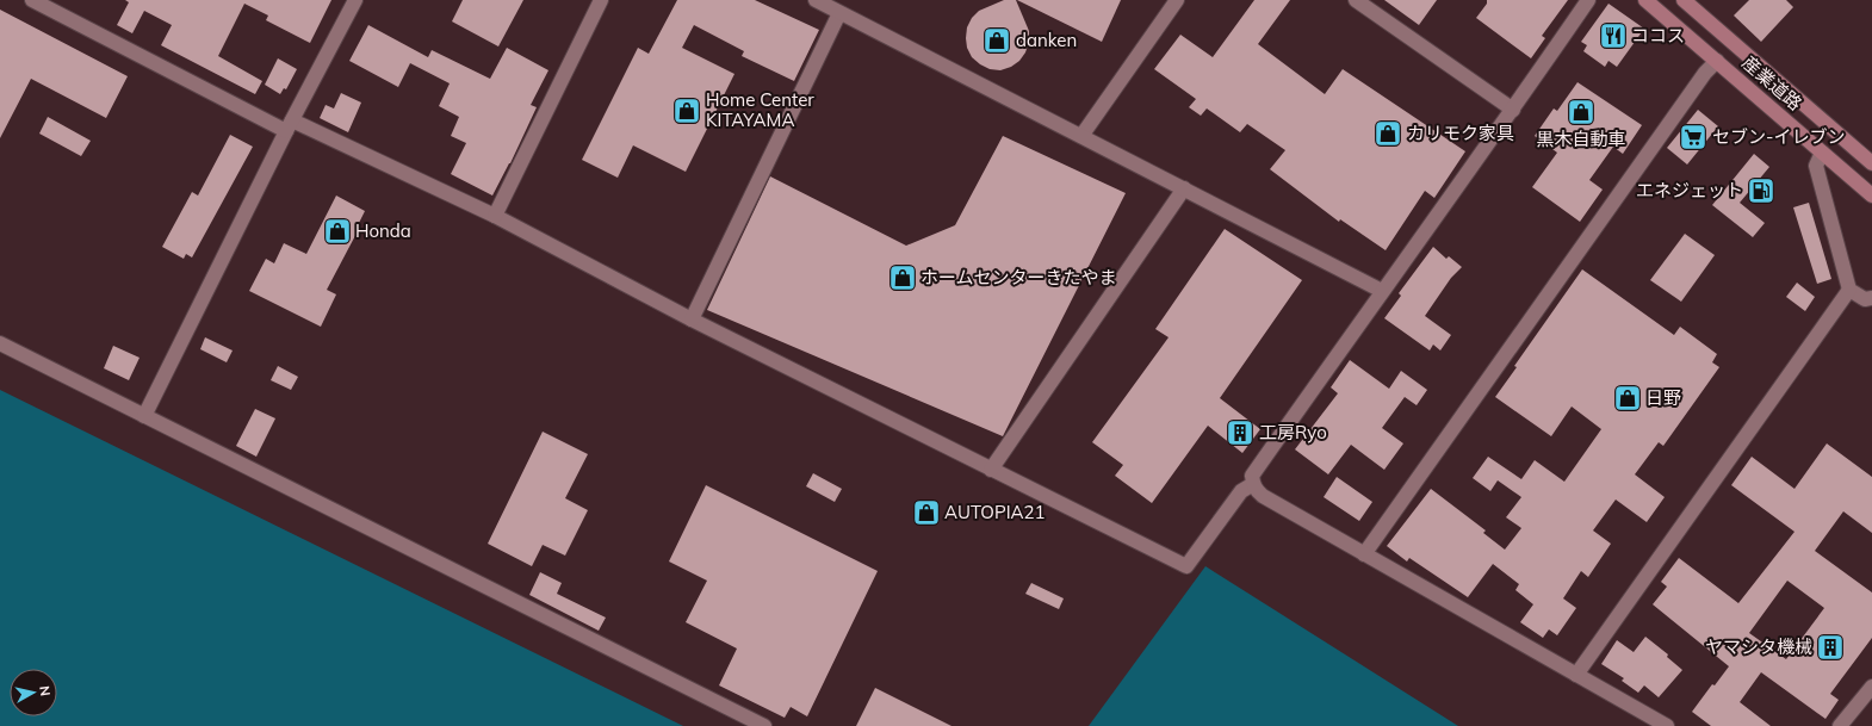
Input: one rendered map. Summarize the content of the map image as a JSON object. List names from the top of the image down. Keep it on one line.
{"streets":{"main road":["産業道路"]},"places":{"restaurant":["ココス"],"shop":["danken","Home Center KITAYAMA","黒木自動車","カリモク家具","Honda","ホームセンターきたやま","日野","AUTOPIA21"],"supermarket":["セブン-イレブン"],"fuel station":["エネジェット"],"building":["工房Ryo","ヤマシタ機械"]},"north":"right"}
